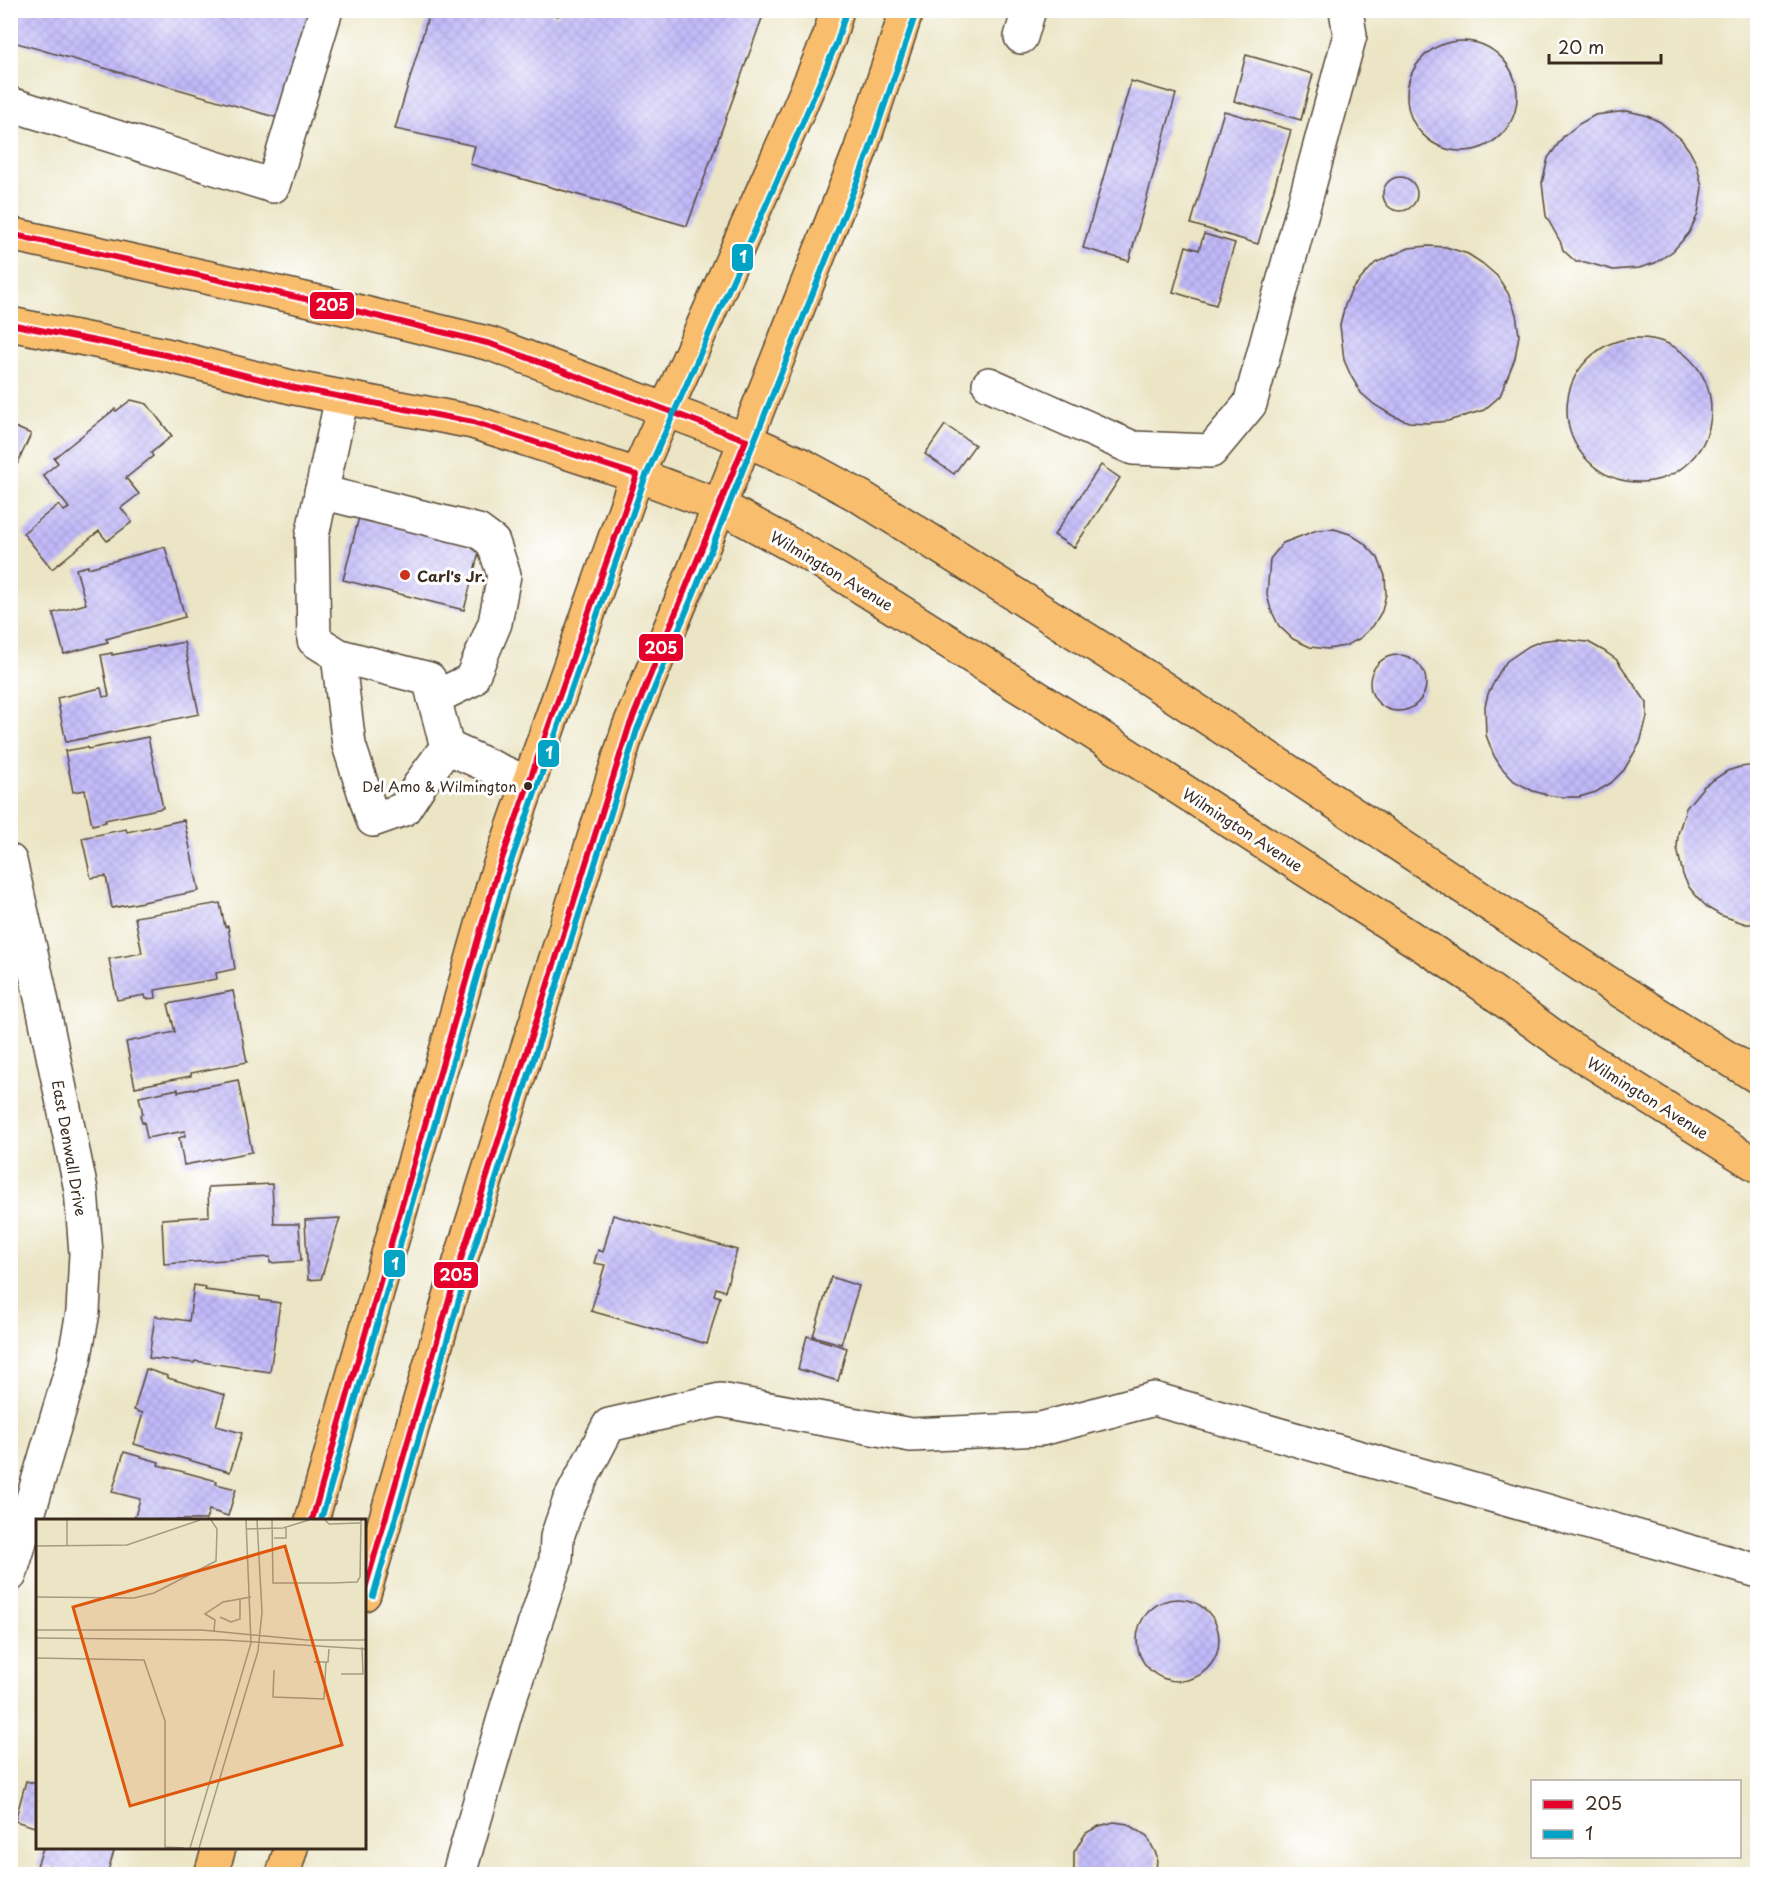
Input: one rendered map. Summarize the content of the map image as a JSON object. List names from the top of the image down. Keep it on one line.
{"streets":{"main road":["Wilmington Avenue"],"street":["East Denwall Drive"]},"places":["Carl's Jr.","Del Amo & Wilmington"],"lines":["transit line 1","transit line 205"],"legend":["205","1"],"scale_bar":"20 m"}
